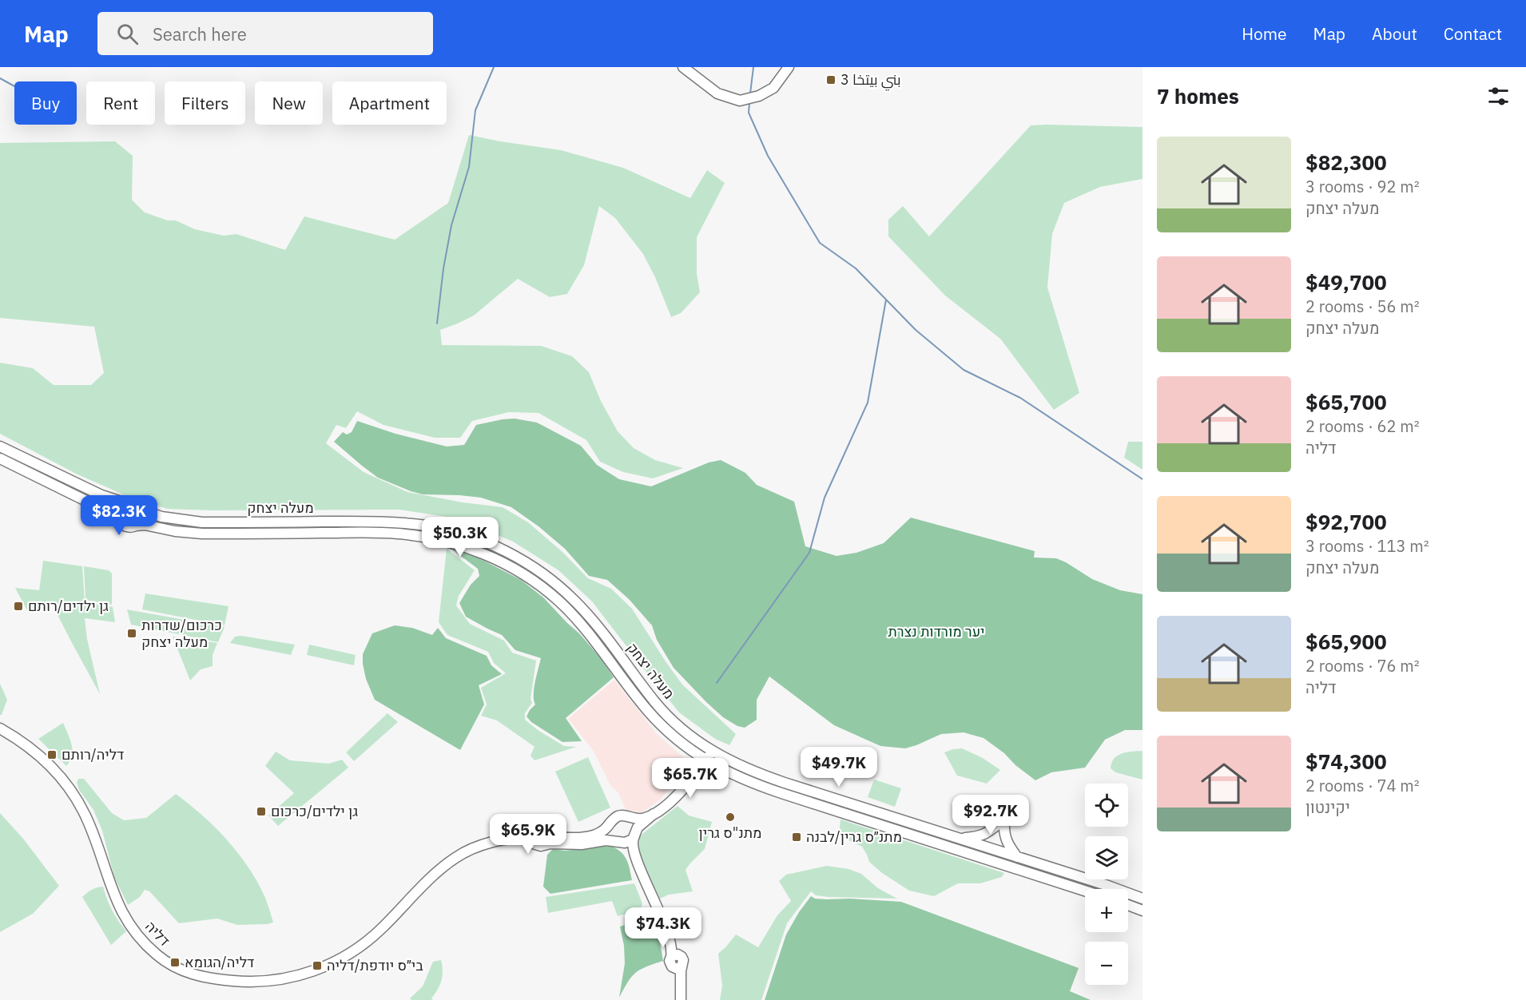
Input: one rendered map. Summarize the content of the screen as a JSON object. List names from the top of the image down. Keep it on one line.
{"streets":{"street":["מעלה יצחק","דליה"]},"parks":["יער מורדות נצרת"],"places":{"transit":["بني بيتخا 3","גן ילדים/רותם","כרכום/שדרות מעלה יצחק","דליה/רותם","גן ילדים/כרכום","מתנ״ס גרין/לבנה","דליה/הגומא","בי״ס יודפת/דליה"],"other":["מתנ\"ס גרין"]},"page":{"header":"Map","search":"Search here","nav":["Home","Map","About","Contact"],"heading":"7 homes","chip":["Buy","Rent","Filters","New","Apartment"],"list":[{"name":"$82,300","note":"3 rooms · 92 m² · מעלה יצחק"},{"name":"$49,700","note":"2 rooms · 56 m² · מעלה יצחק"},{"name":"$65,700","note":"2 rooms · 62 m² · דליה"},{"name":"$92,700","note":"3 rooms · 113 m² · מעלה יצחק"},{"name":"$65,900","note":"2 rooms · 76 m² · דליה"},{"name":"$74,300","note":"2 rooms · 74 m² · יקינטון"}],"price":["$82.3K","$50.3K","$49.7K","$65.7K","$92.7K","$65.9K","$74.3K"],"map_buttons":["+","−"]}}
